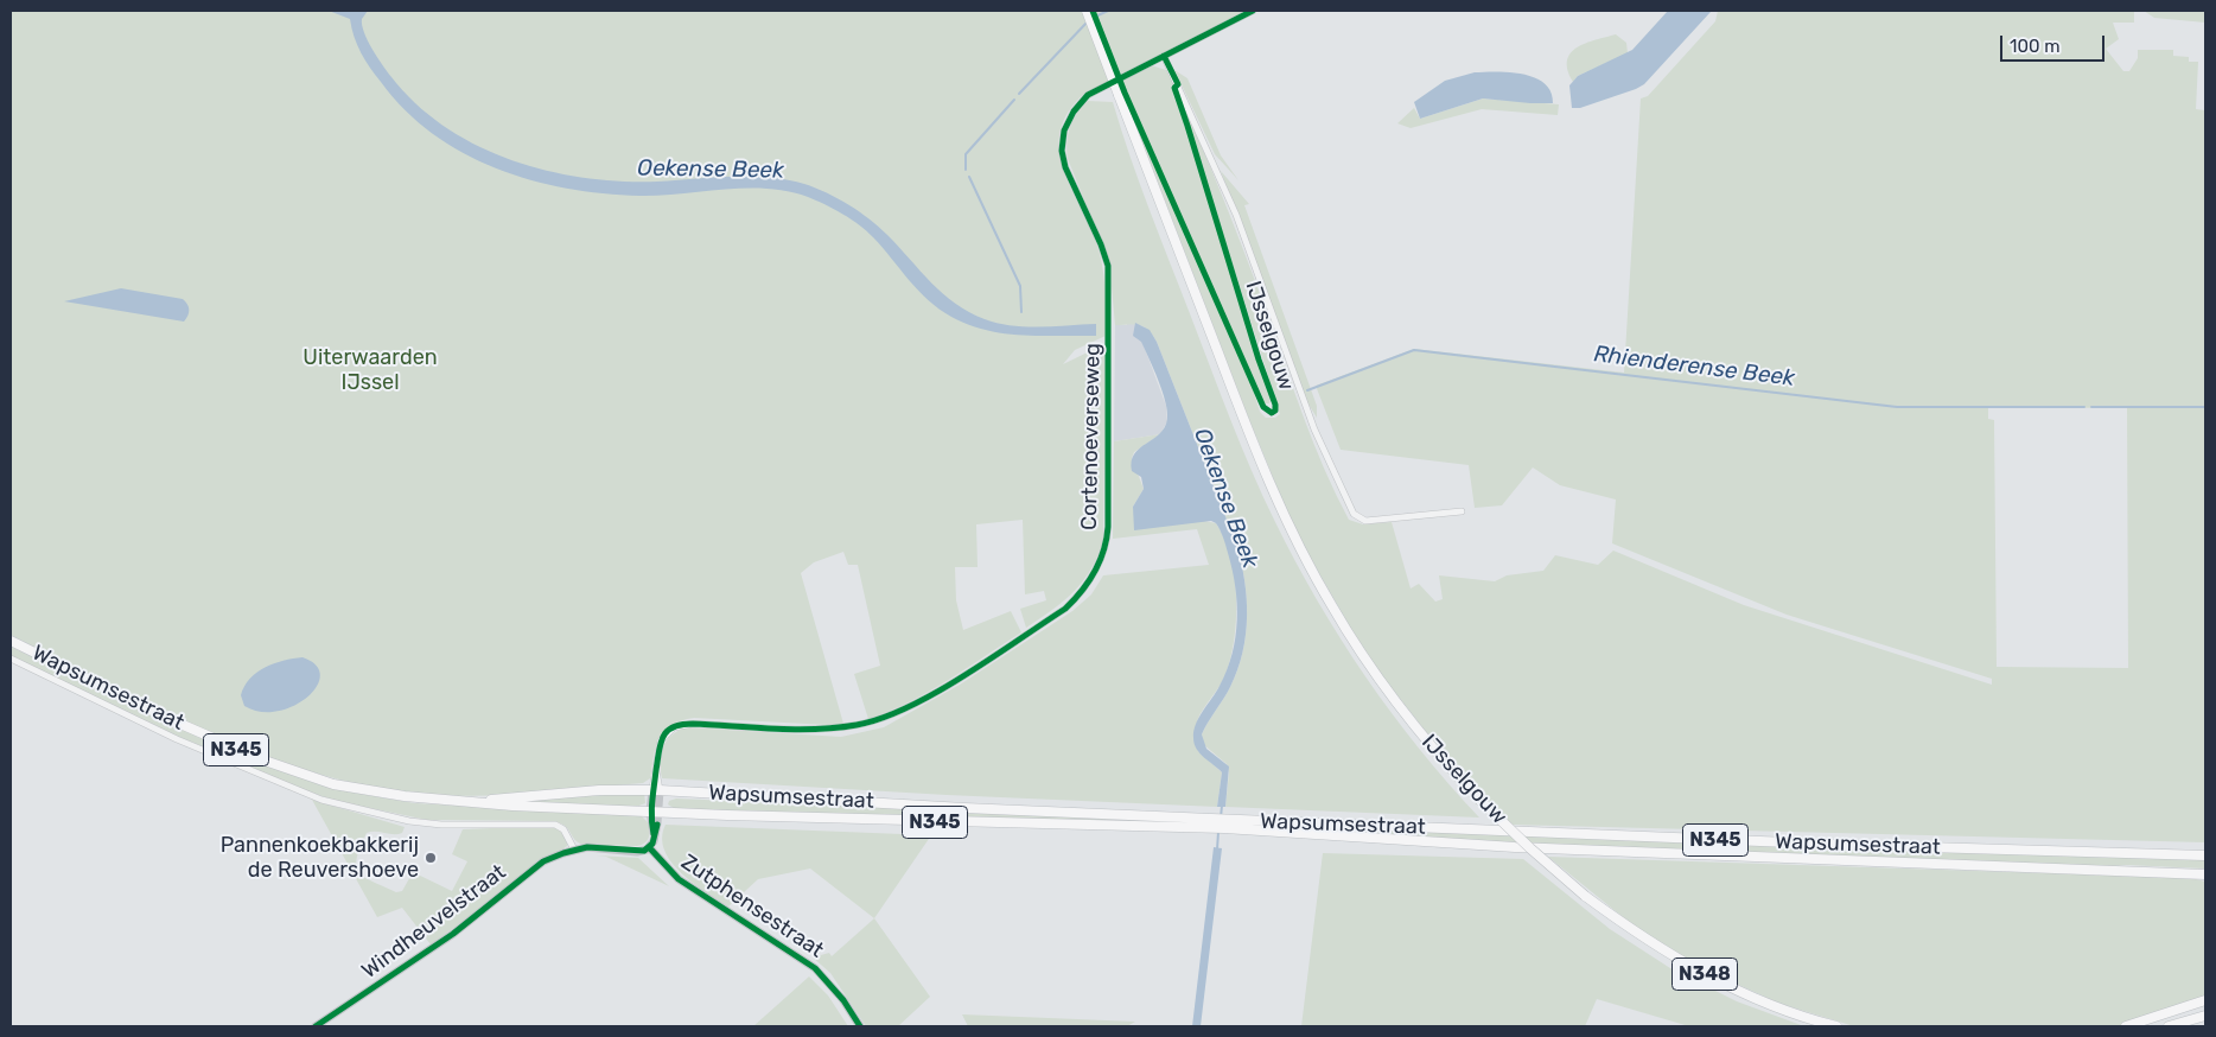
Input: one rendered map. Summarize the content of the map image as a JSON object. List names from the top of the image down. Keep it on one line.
{"streets":{"main road":["IJsselgouw","Wapsumsestraat","N345","N348"],"street":["Cortenoeverseweg","Zutphensestraat","Windheuvelstraat"]},"crossings":[["Cortenoeverseweg","Wapsumsestraat"],["Cortenoeverseweg","Zutphensestraat"]],"water":["Oekense Beek","Rhienderense Beek"],"parks":["Uiterwaarden IJssel"],"places":["Pannenkoekbakkerij de Reuvershoeve"],"scale_bar":"100 m"}
